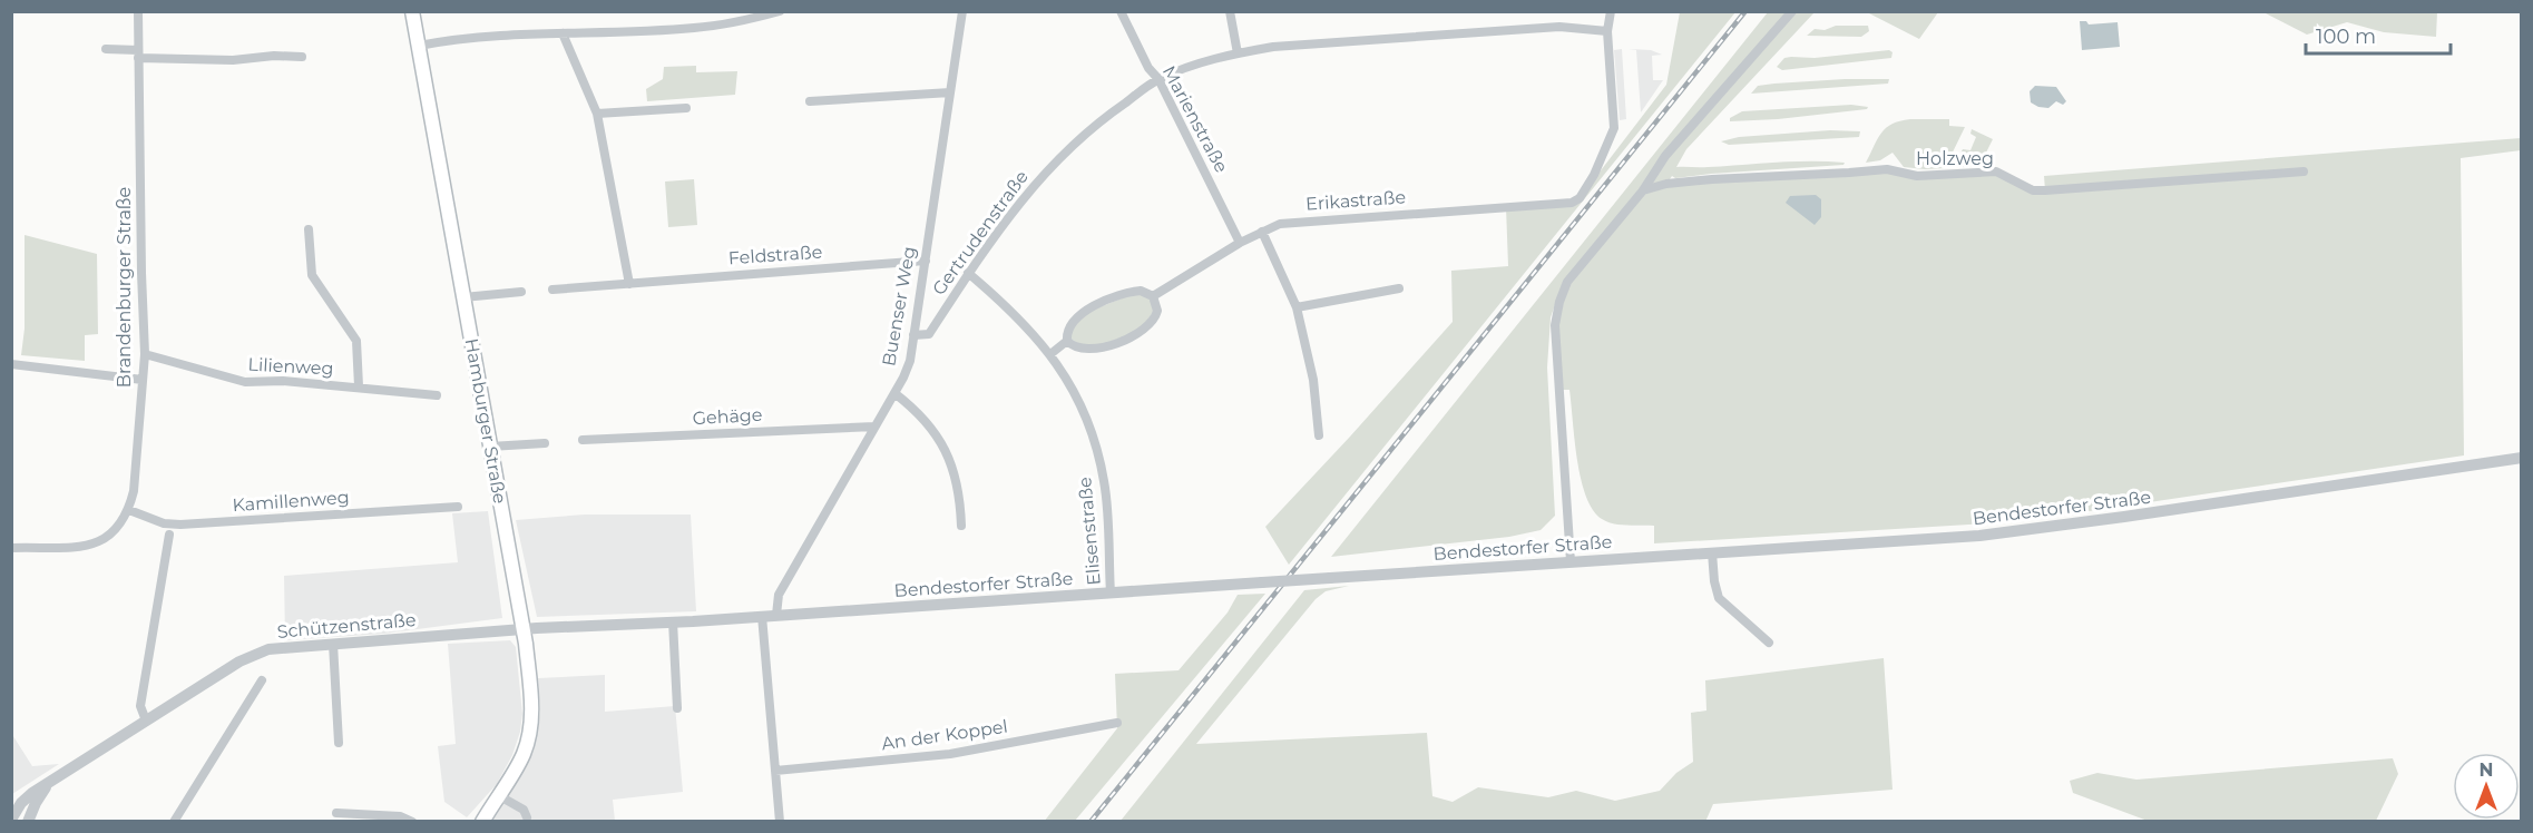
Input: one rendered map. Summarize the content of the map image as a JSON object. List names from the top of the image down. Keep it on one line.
{"streets":{"main road":["Hamburger Straße"],"street":["Marienstraße","Holzweg","Erikastraße","Gertrudenstraße","Feldstraße","Brandenburger Straße","Buenser Weg","Lilienweg","Gehäge","Kamillenweg","Bendestorfer Straße","Elisenstraße","Schützenstraße","An der Koppel"]},"crossings":[["Marienstraße","Erikastraße"],["Marienstraße","Gertrudenstraße"],["Erikastraße","Gertrudenstraße"],["Gertrudenstraße","Buenser Weg"],["Gertrudenstraße","Elisenstraße"],["Feldstraße","Buenser Weg"],["Brandenburger Straße","Lilienweg"],["Brandenburger Straße","Kamillenweg"],["Buenser Weg","Gehäge"],["Buenser Weg","Bendestorfer Straße"],["Hamburger Straße","Bendestorfer Straße"],["Hamburger Straße","Schützenstraße"],["Bendestorfer Straße","Elisenstraße"],["Bendestorfer Straße","Schützenstraße"]],"scale_bar":"100 m","north":"top"}
